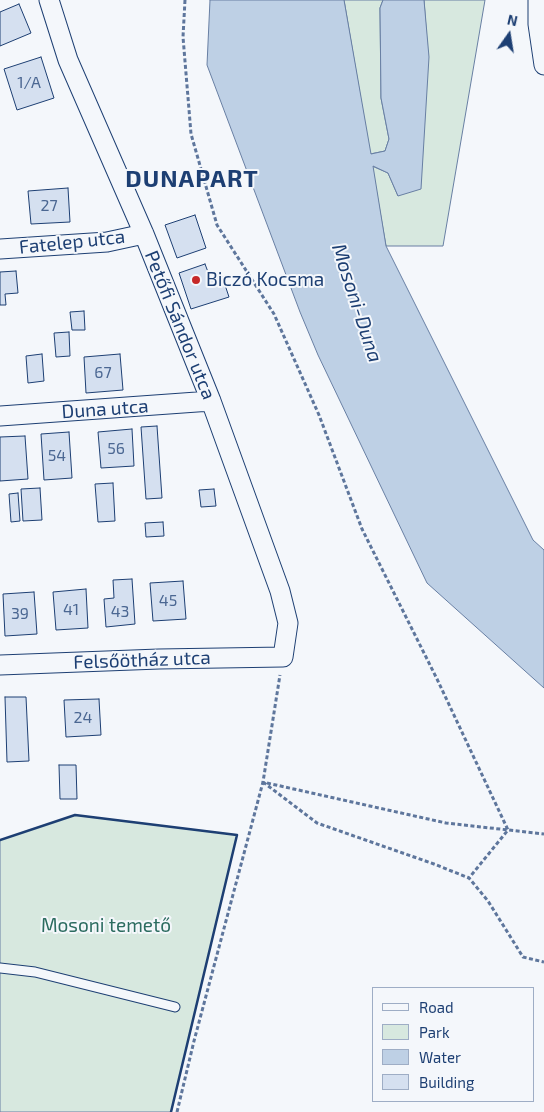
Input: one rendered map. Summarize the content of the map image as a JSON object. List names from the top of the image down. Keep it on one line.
{"streets":{"street":["Fatelep utca","Petőfi Sándor utca","Duna utca","Felsőötház utca"]},"crossings":[["Fatelep utca","Petőfi Sándor utca"],["Petőfi Sándor utca","Duna utca"],["Petőfi Sándor utca","Felsőötház utca"]],"districts":["DUNAPART"],"water":["Mosoni-Duna"],"parks":["Mosoni temető"],"places":["Biczó Kocsma"],"house_numbers":["1/A","27","67","56","54","45","41","43","39","24"],"legend":["Road","Park","Water","Building"],"north":"top"}
